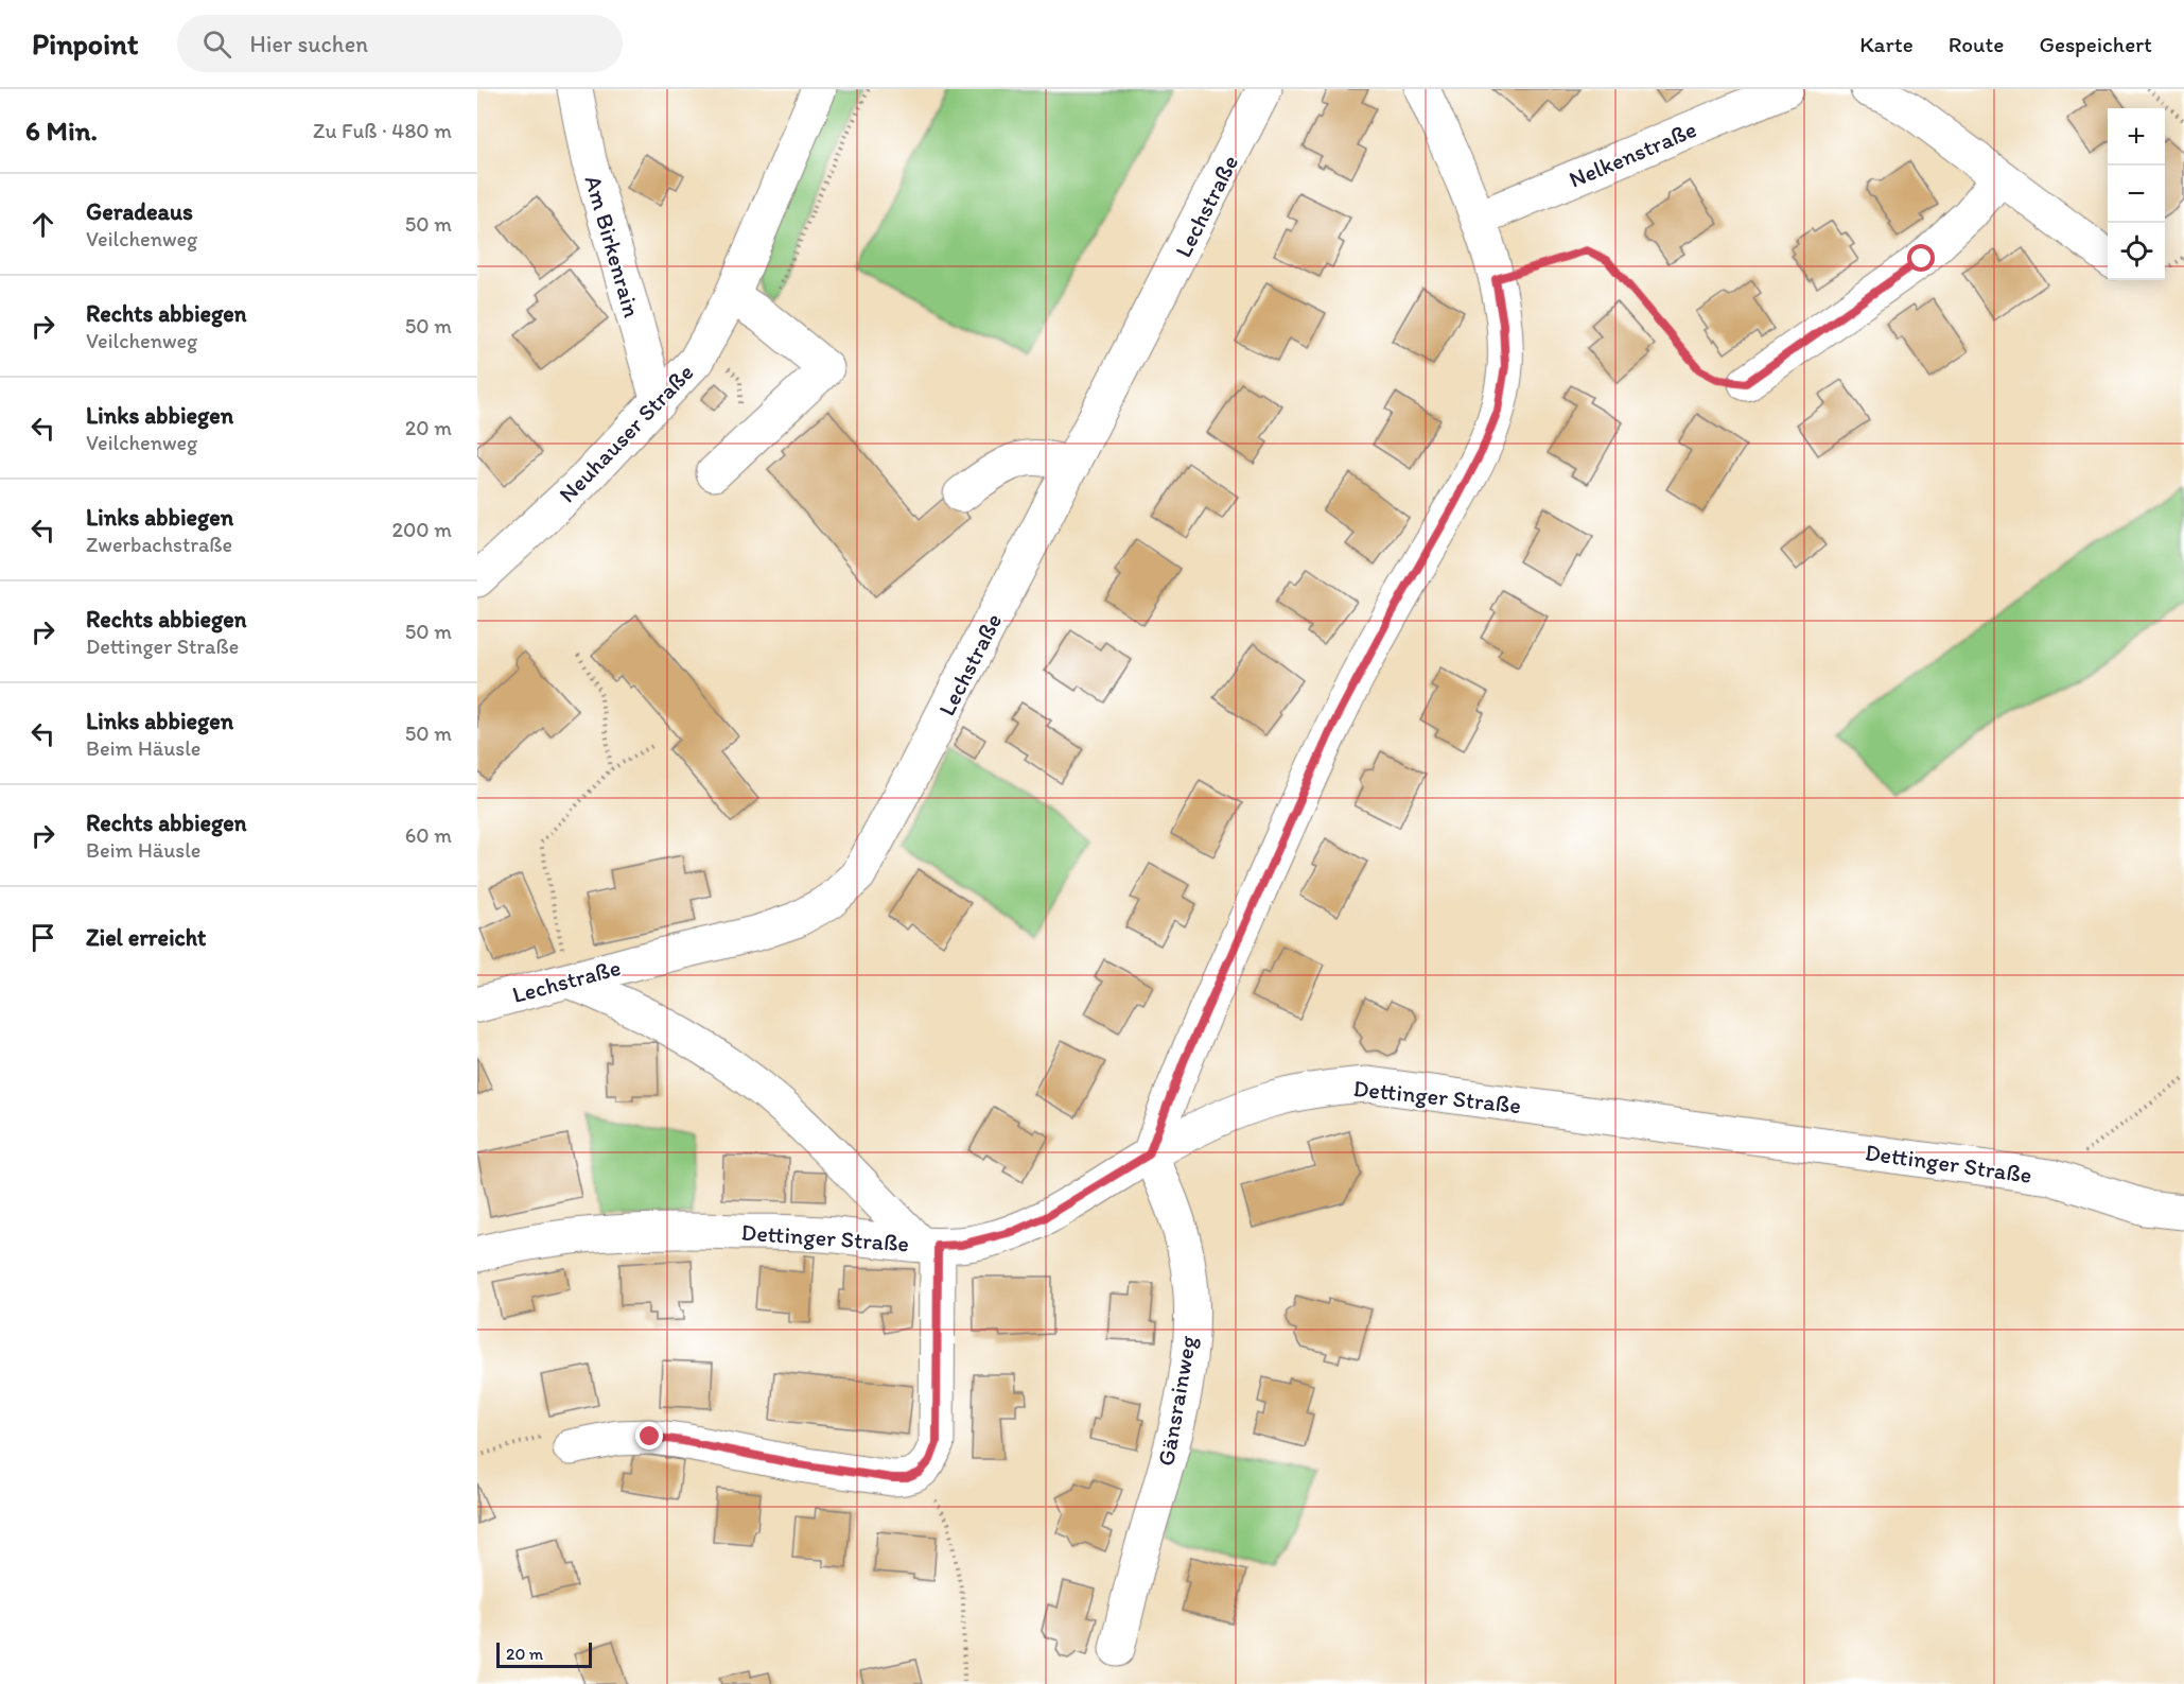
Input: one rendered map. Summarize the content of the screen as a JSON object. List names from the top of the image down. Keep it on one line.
{"streets":{"street":["Nelkenstraße","Lechstraße","Am Birkenrain","Neuhauser Straße","Dettinger Straße","Gänsrainweg"]},"crossings":[["Am Birkenrain","Neuhauser Straße"],["Dettinger Straße","Gänsrainweg"]],"scale_bar":"20 m","page":{"header":"Pinpoint","search":"Hier suchen","nav":["Karte","Route","Gespeichert"],"heading":["6 Min.","Zu Fuß · 480 m"],"map_buttons":["+","−"],"list":[["Geradeaus","Veilchenweg","50 m"],["Rechts abbiegen","Veilchenweg","50 m"],["Links abbiegen","Veilchenweg","20 m"],["Links abbiegen","Zwerbachstraße","200 m"],["Rechts abbiegen","Dettinger Straße","50 m"],["Links abbiegen","Beim Häusle","50 m"],["Rechts abbiegen","Beim Häusle","60 m"],"Ziel erreicht"],"scale":"20 m"}}
